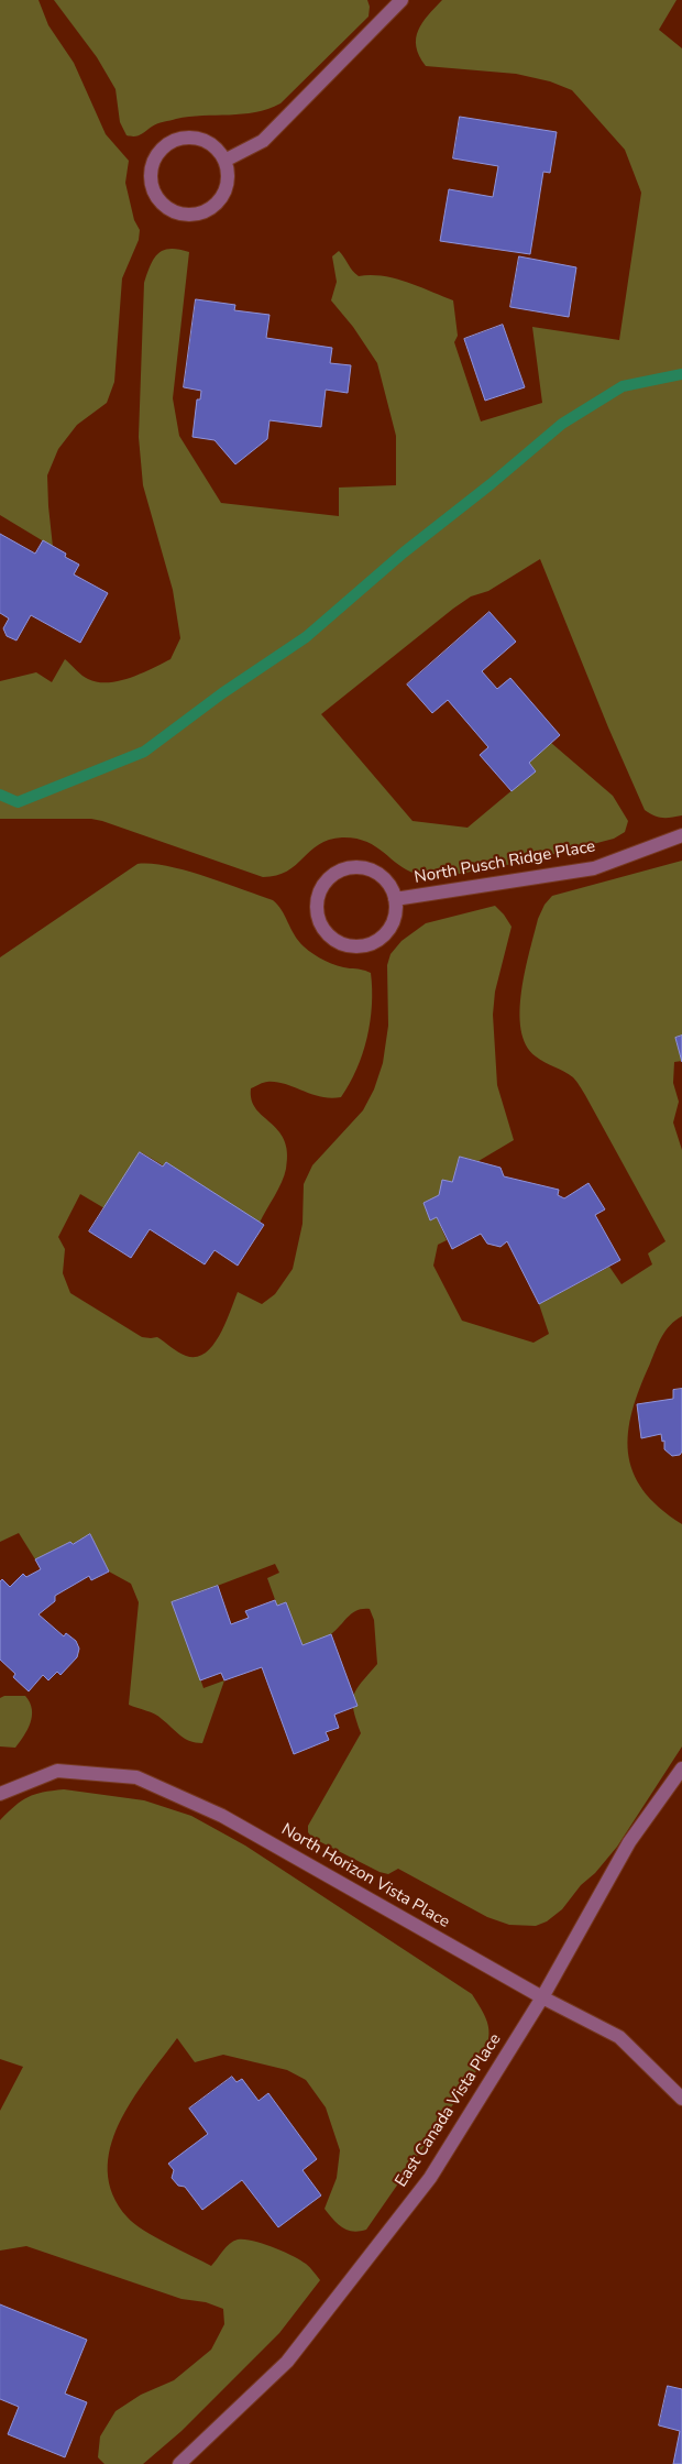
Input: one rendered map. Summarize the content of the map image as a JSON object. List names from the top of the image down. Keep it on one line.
{"streets":{"street":["North Pusch Ridge Place","North Horizon Vista Place","East Canada Vista Place"]},"crossings":[["North Horizon Vista Place","East Canada Vista Place"]]}
